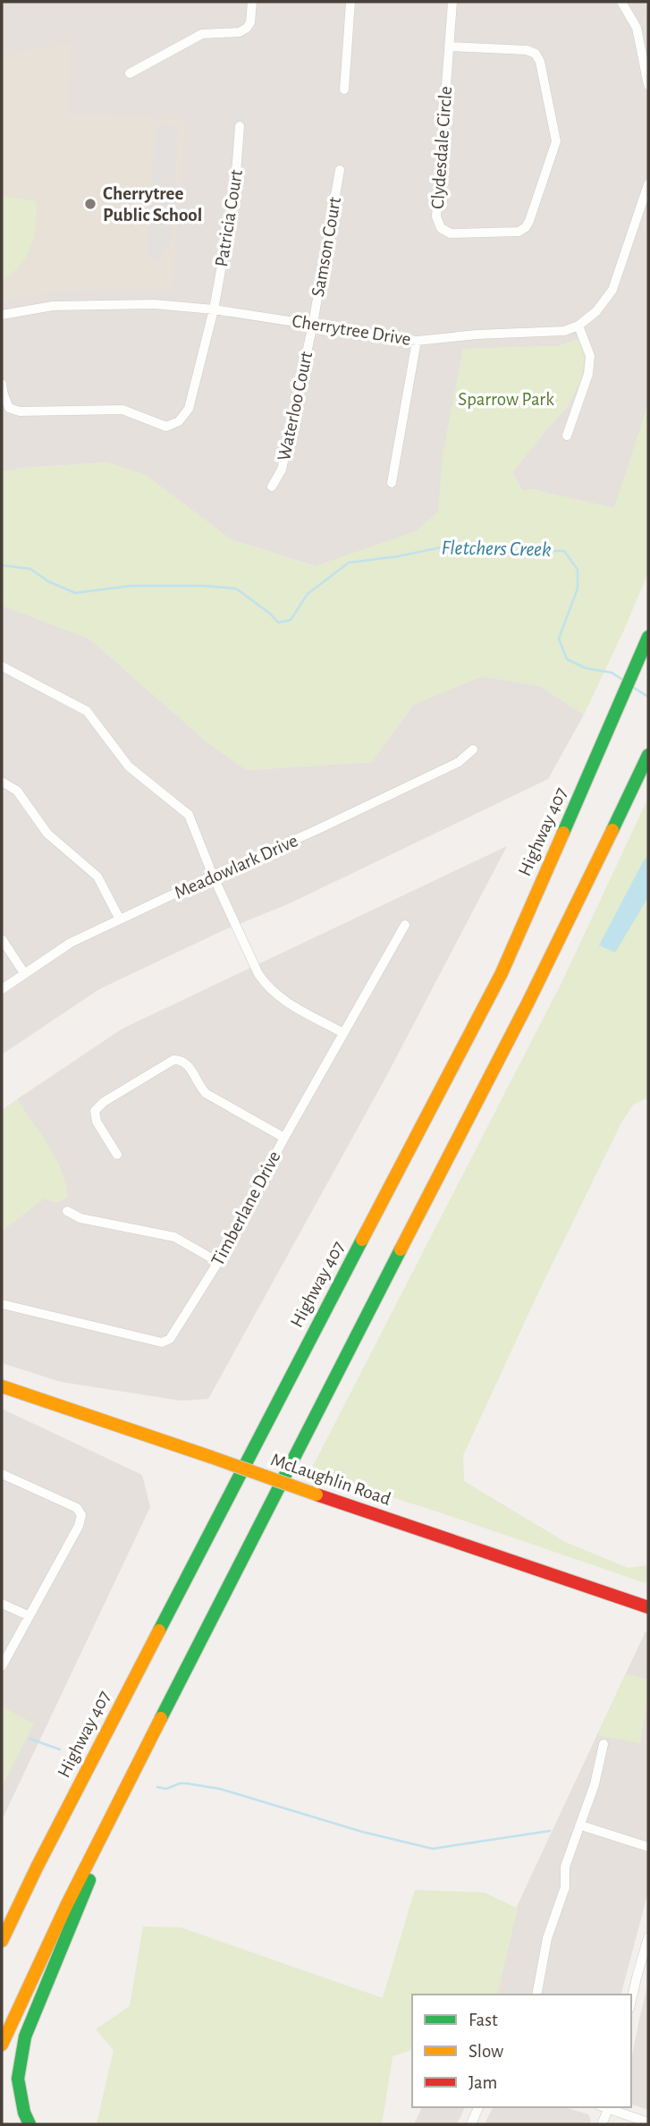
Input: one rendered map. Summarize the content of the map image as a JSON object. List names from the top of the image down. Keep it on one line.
{"streets":{"main road":["Highway 407","McLaughlin Road"],"street":["Clydesdale Circle","Patricia Court","Samson Court","Cherrytree Drive","Waterloo Court","Meadowlark Drive","Timberlane Drive"]},"crossings":[["Patricia Court","Cherrytree Drive"],["Samson Court","Cherrytree Drive"],["Samson Court","Waterloo Court"],["Cherrytree Drive","Waterloo Court"]],"water":["Fletchers Creek"],"parks":["Sparrow Park"],"places":["Cherrytree Public School"],"legend":["Fast","Slow","Jam"]}
